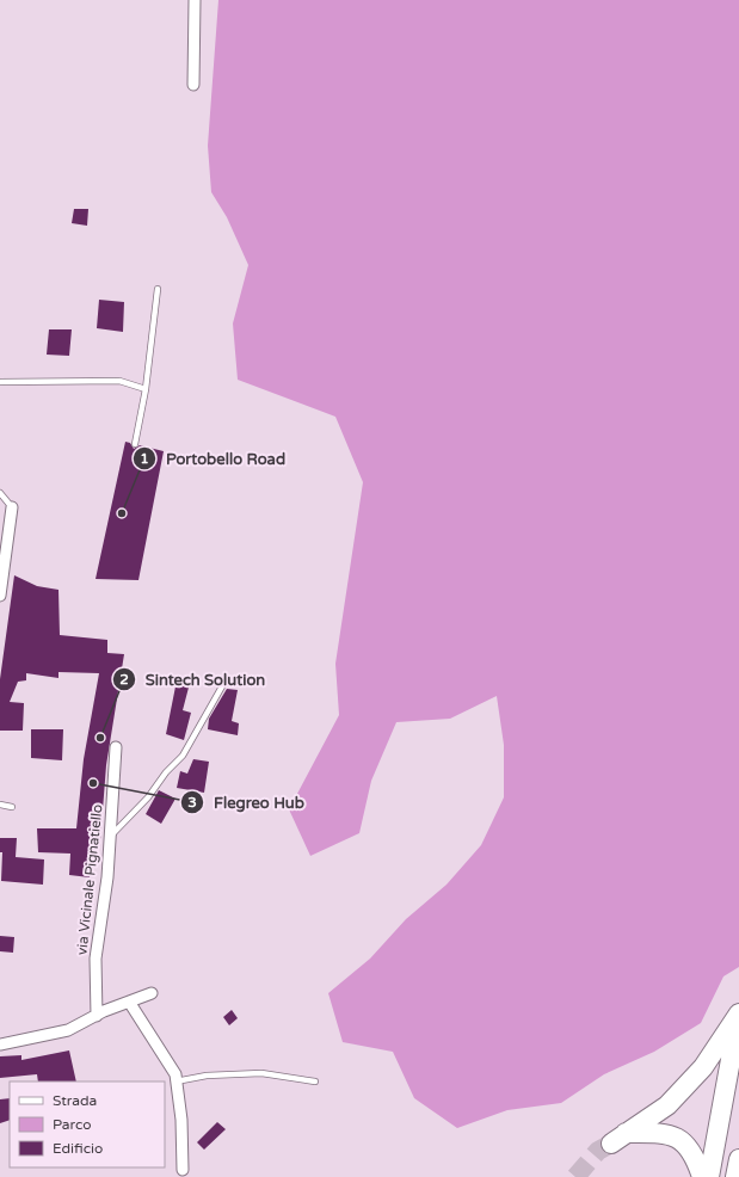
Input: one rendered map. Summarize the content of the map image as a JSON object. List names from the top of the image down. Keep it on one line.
{"streets":{"street":["via Vicinale Pignatiello"]},"places":["Portobello Road","Sintech Solution","Flegreo Hub"],"legend":["Strada","Parco","Edificio"]}
